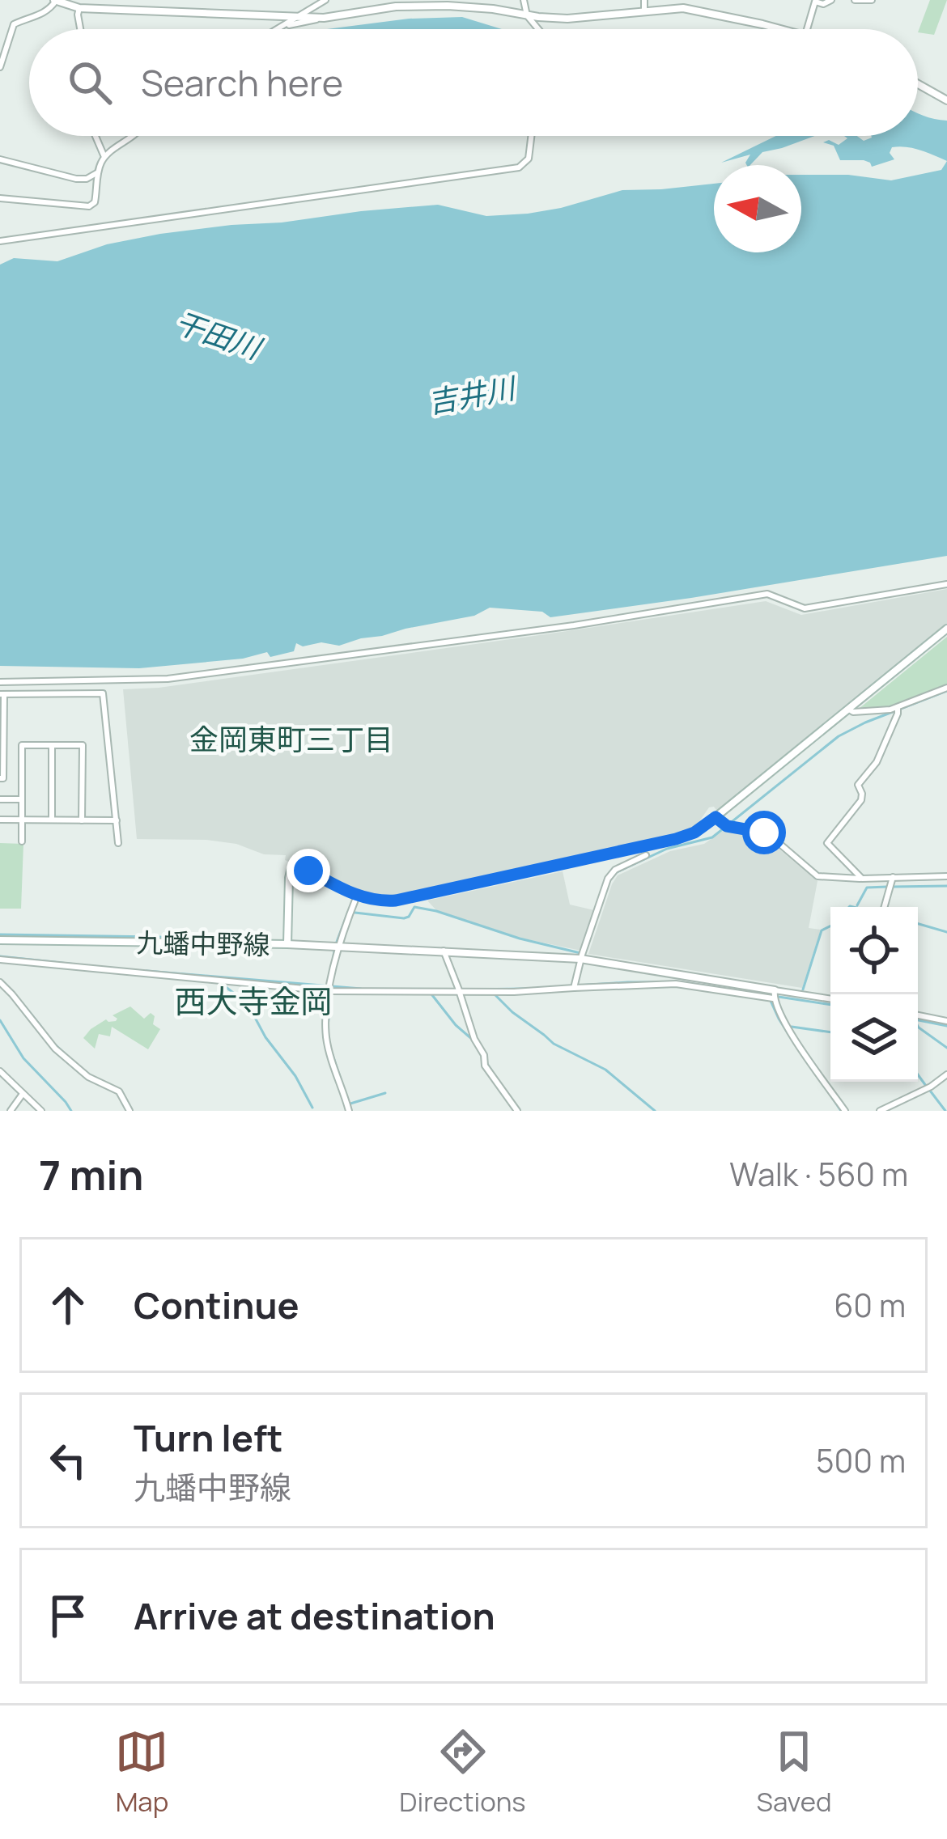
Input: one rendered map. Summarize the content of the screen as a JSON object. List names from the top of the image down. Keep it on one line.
{"streets":{"street":["九蟠中野線"]},"districts":["金岡東町三丁目","西大寺金岡"],"water":["干田川","吉井川"],"north":"left","page":{"search":"Search here","heading":["7 min","Walk · 560 m"],"list":[["Continue","60 m"],["Turn left","九蟠中野線","500 m"],"Arrive at destination"],"nav":["Map","Directions","Saved"]}}
